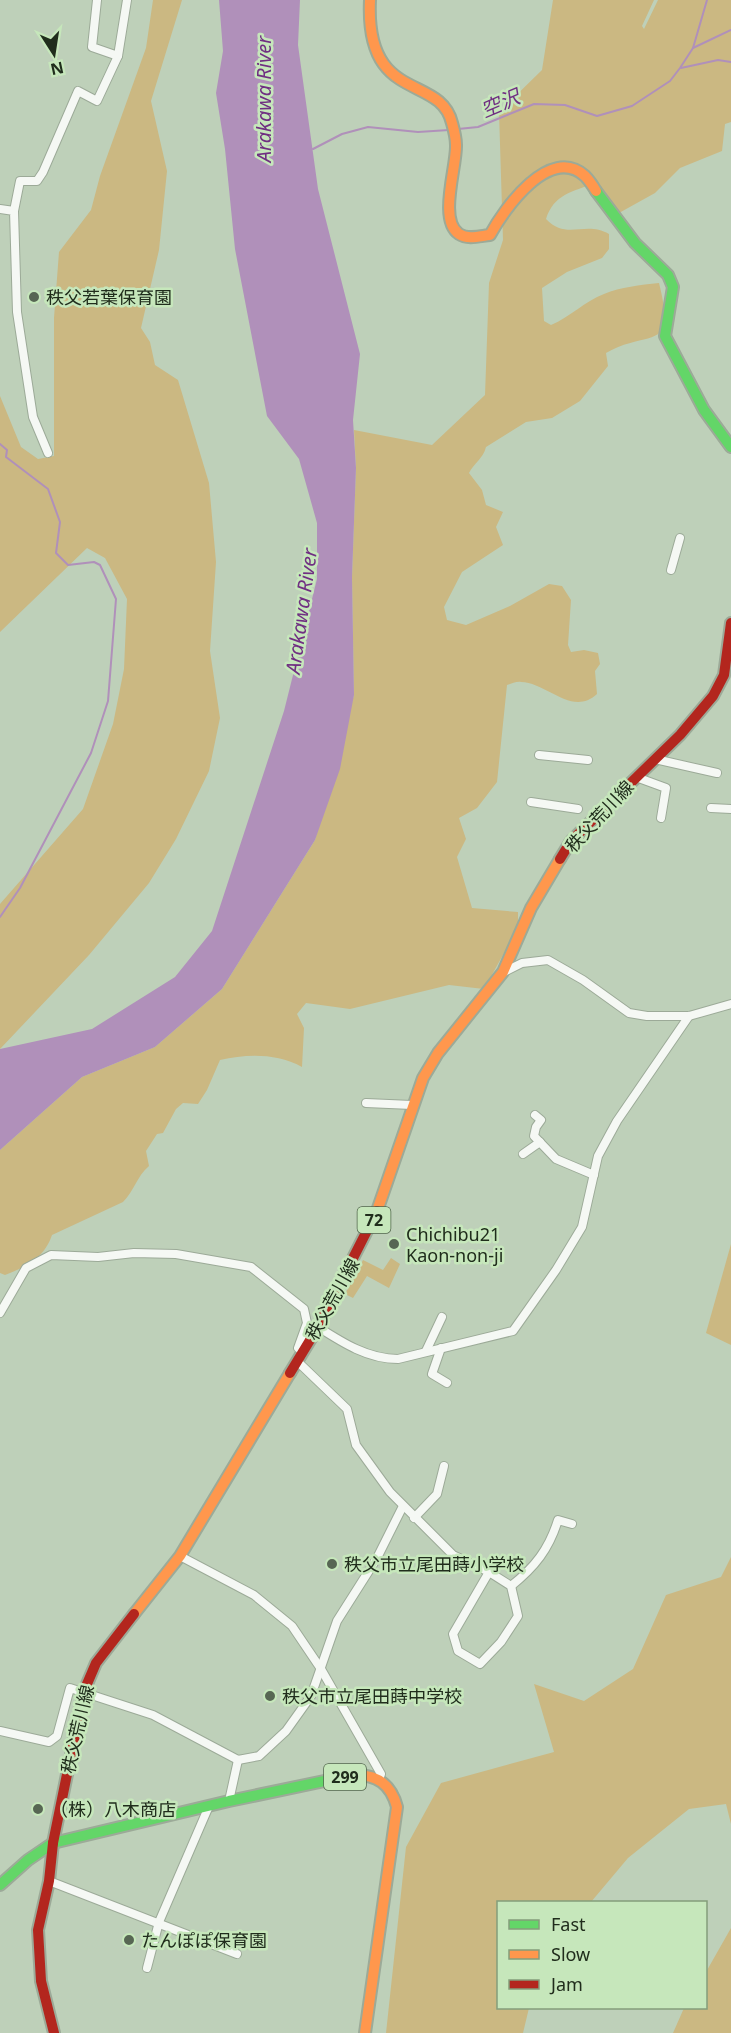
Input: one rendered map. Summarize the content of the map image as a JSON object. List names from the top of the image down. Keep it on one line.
{"streets":{"main road":["秩父荒川線","72","299"]},"crossings":[["秩父荒川線","299"]],"water":["Arakawa River","空沢"],"places":["秩父若葉保育園","Chichibu21 Kaon-non-ji","秩父市立尾田蒔小学校","秩父市立尾田蒔中学校","（株）八木商店","たんぽぽ保育園"],"legend":["Fast","Slow","Jam"],"north":"bottom"}
